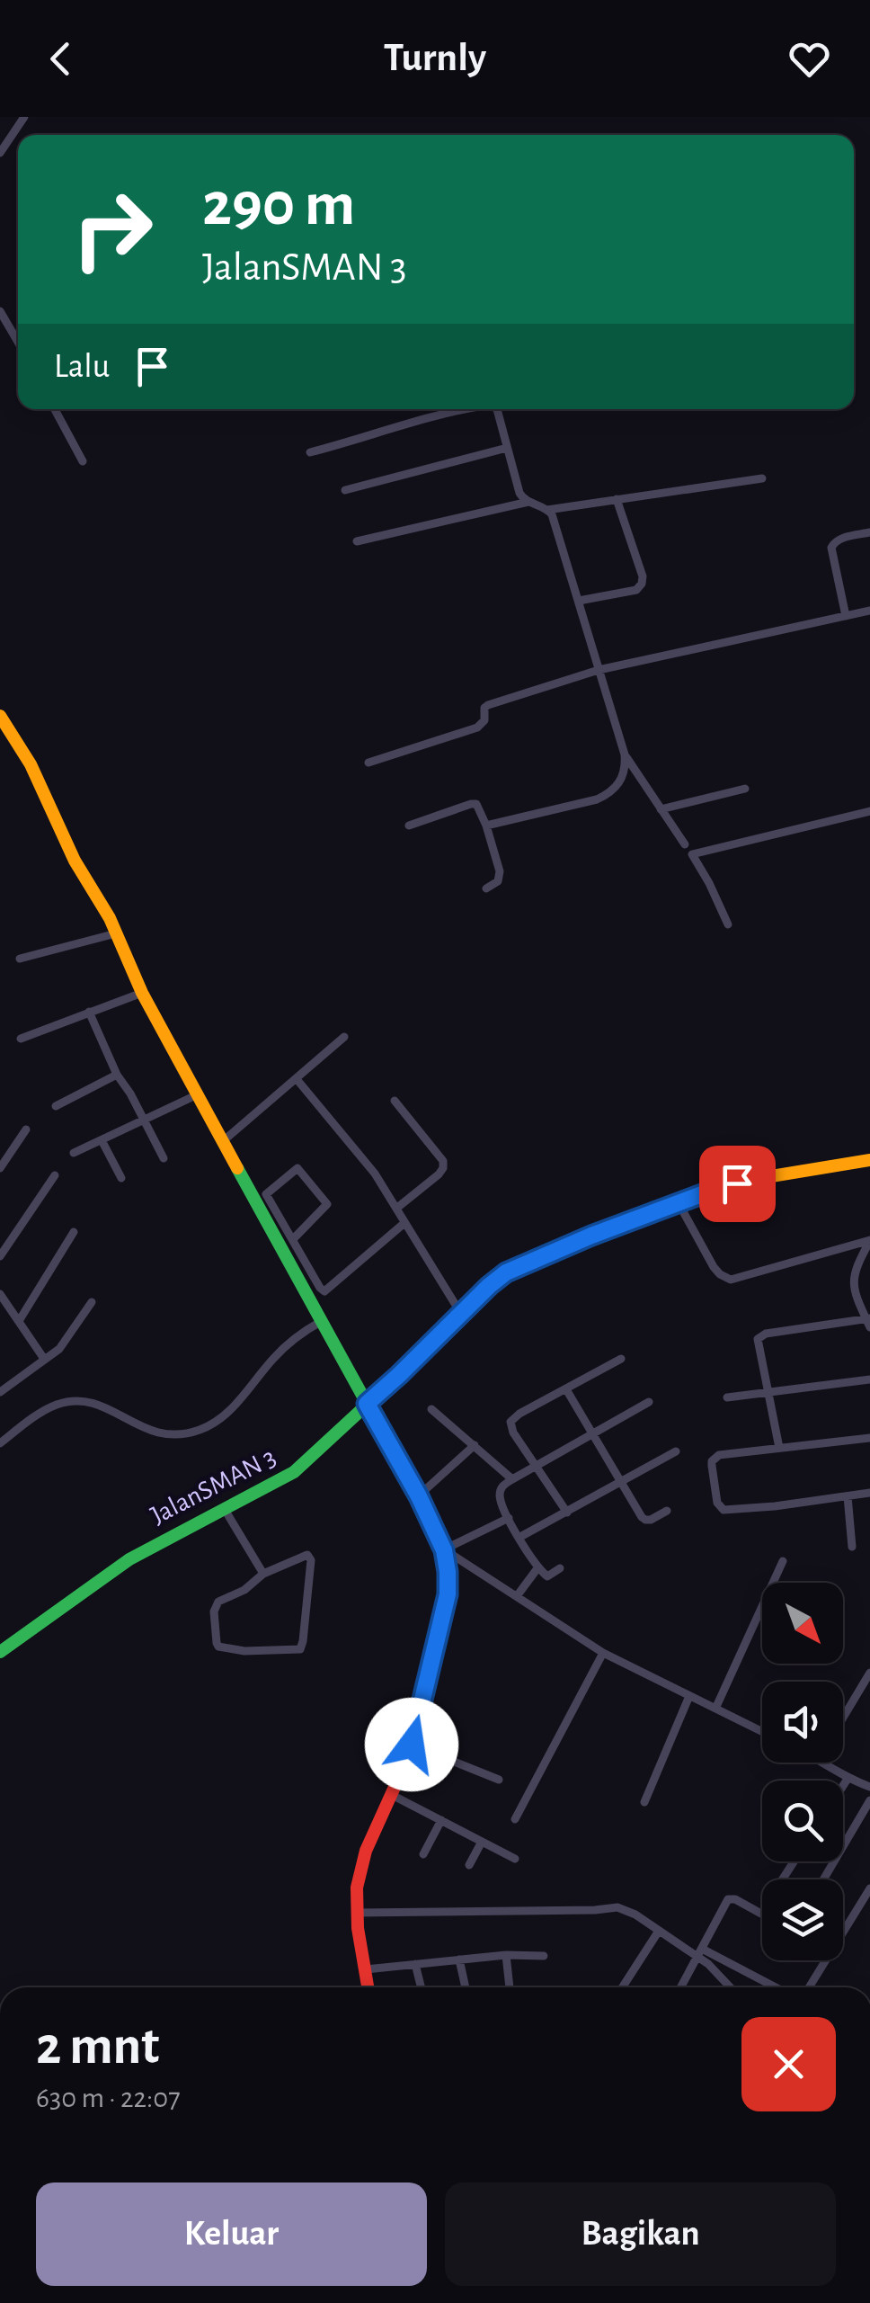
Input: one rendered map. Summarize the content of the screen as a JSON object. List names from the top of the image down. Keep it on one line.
{"streets":{"street":["JalanSMAN 3"]},"north":"bottom right","page":{"header":"Turnly","turn":["290 m","JalanSMAN 3"],"then":"Lalu","heading":["2 mnt","630 m · 22:07"],"buttons":["Keluar","Bagikan"]}}
